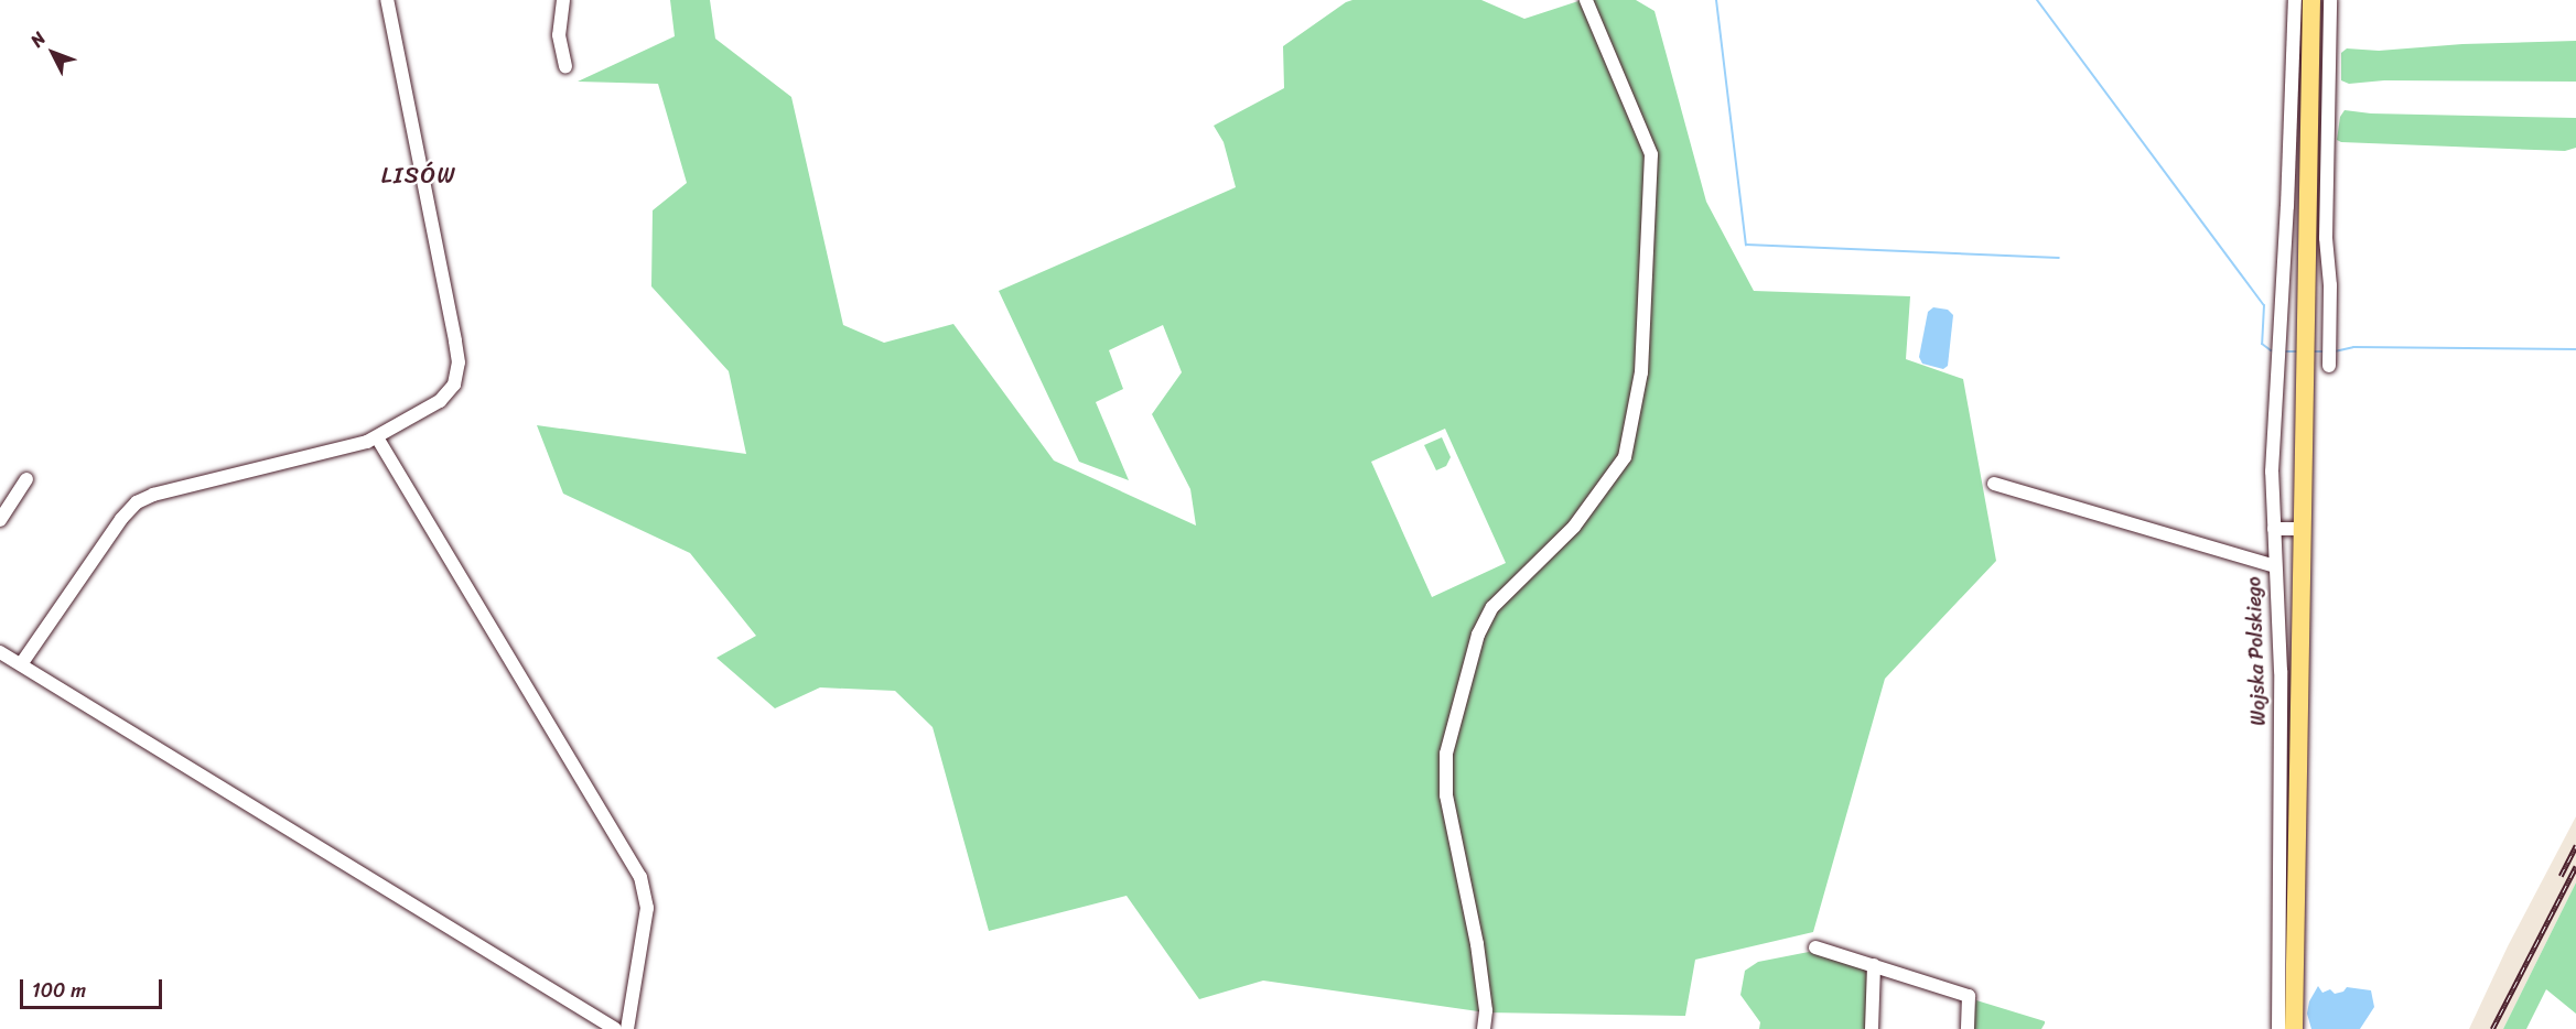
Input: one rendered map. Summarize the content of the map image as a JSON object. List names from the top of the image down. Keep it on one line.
{"streets":{"main road":["Wojska Polskiego"]},"districts":["LISÓW"],"scale_bar":"100 m","north":"top left"}
